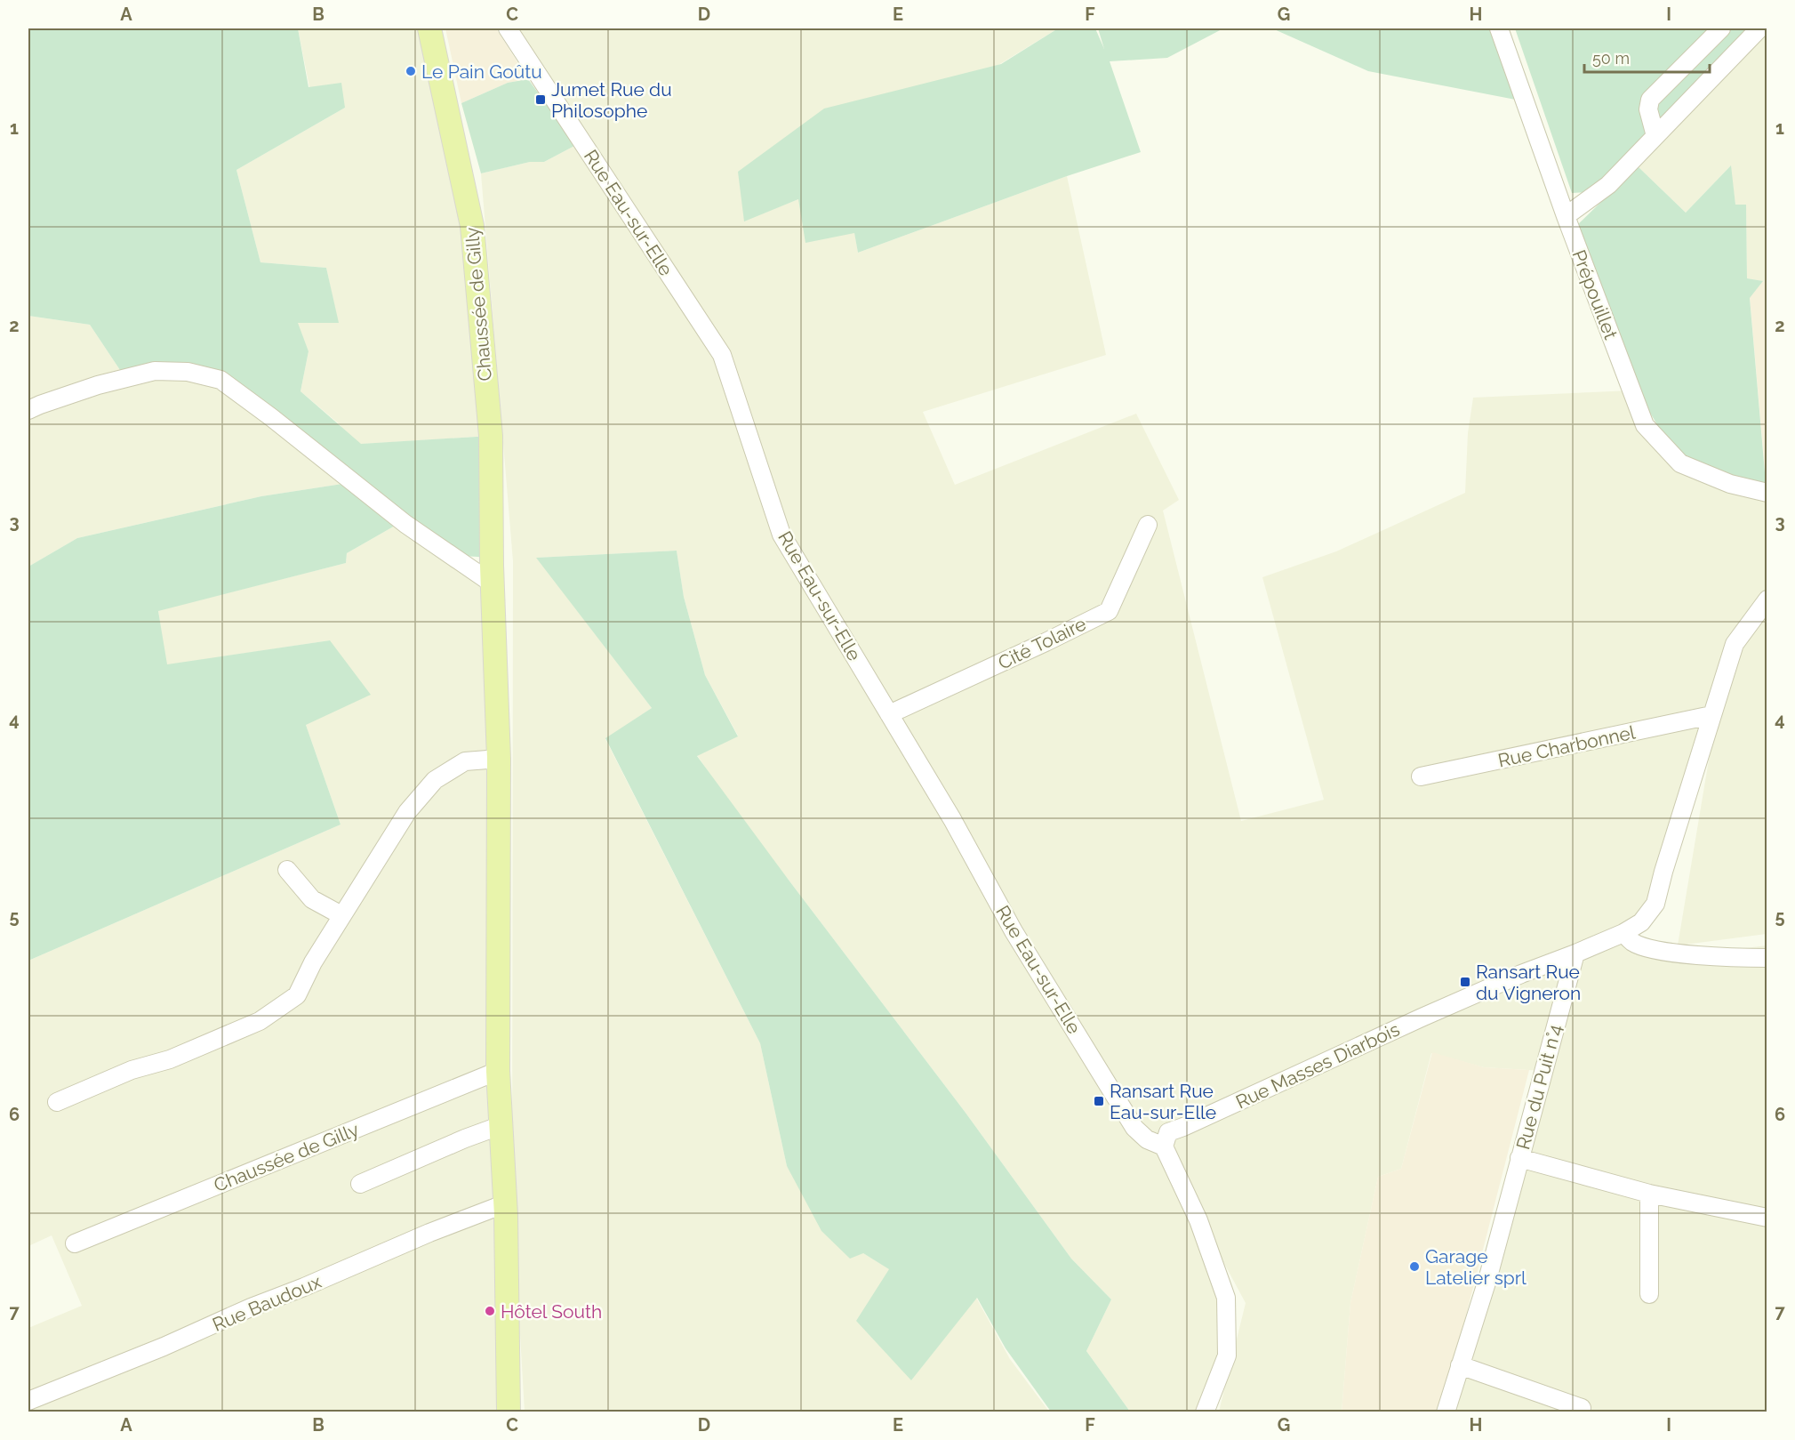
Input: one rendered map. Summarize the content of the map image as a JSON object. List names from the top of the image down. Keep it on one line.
{"streets":{"main road":["Chaussée de Gilly"],"street":["Rue Eau-sur-Elle","Prépouillet","Cité Tolaire","Rue Charbonnel","Rue Masses Diarbois","Rue du Puit n°4","Rue Baudoux"]},"crossings":[["Rue Eau-sur-Elle","Cité Tolaire"],["Rue Eau-sur-Elle","Rue Masses Diarbois"],["Chaussée de Gilly","Rue Baudoux"],["Rue Masses Diarbois","Rue du Puit n°4"]],"places":{"other":["Le Pain Goûtu","Garage Latelier sprl","Hôtel South"],"transit":["Jumet Rue du Philosophe","Ransart Rue du Vigneron","Ransart Rue Eau-sur-Elle"]},"scale_bar":"50 m","grid":{"columns":["A","B","C","D","E","F","G","H","I"],"rows":["1","2","3","4","5","6","7"]}}
